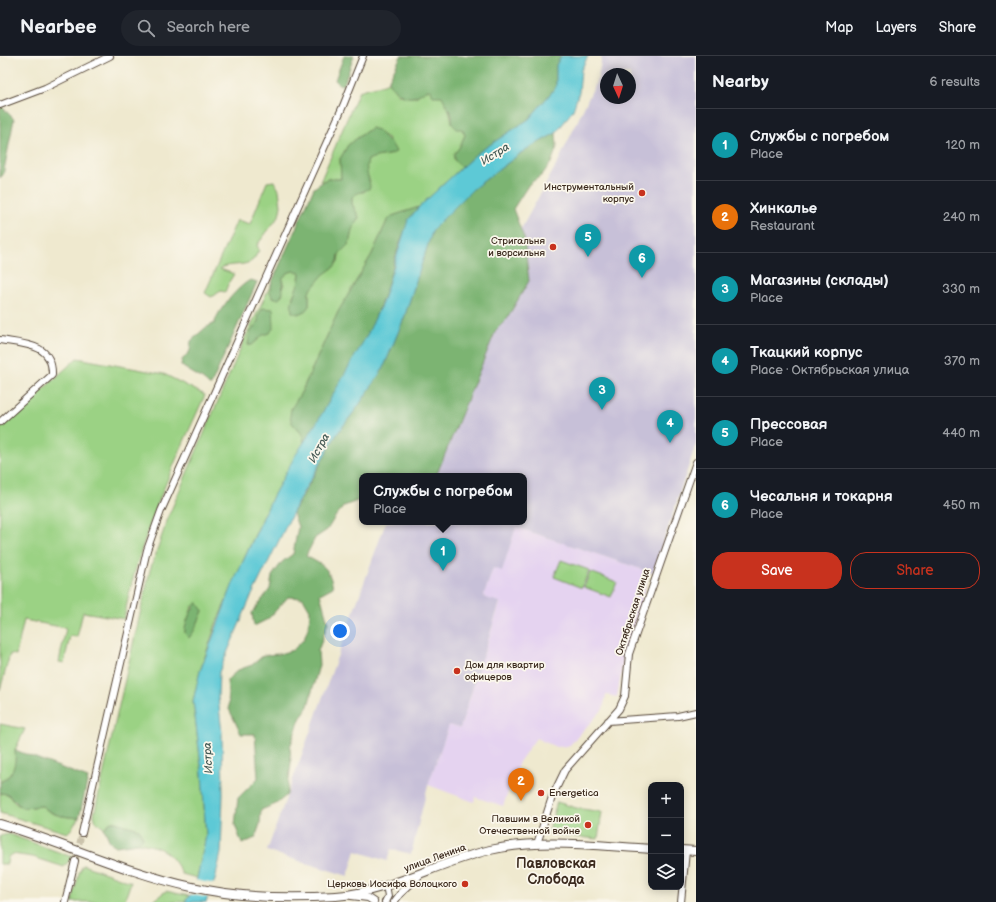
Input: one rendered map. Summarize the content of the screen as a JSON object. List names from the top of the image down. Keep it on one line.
{"streets":{"main road":["улица Ленина"],"street":["Октябрьская улица"]},"crossings":[["Октябрьская улица","улица Ленина"]],"districts":["Павловская Слобода"],"water":["Истра"],"places":["Инструментальный корпус","Стригальня и ворсильня","Дом для квартир офицеров","Energetica","Павшим в Великой Отечественной войне","Церковь Иосифа Волоцкого"],"north":"bottom","page":{"header":"Nearbee","search":"Search here","nav":["Map","Layers","Share"],"heading":["Nearby","6 results"],"list":[{"mark":"1","name":"Службы с погребом","note":"Place","value":"120 m"},{"mark":"2","name":"Хинкалье","note":"Restaurant","value":"240 m"},{"mark":"3","name":"Магазины (склады)","note":"Place","value":"330 m"},{"mark":"4","name":"Ткацкий корпус","note":"Place · Октябрьская улица","value":"370 m"},{"mark":"5","name":"Прессовая","note":"Place","value":"440 m"},{"mark":"6","name":"Чесальня и токарня","note":"Place","value":"450 m"}],"pins":["5","6","3","4","1","2"],"popup":["Службы с погребом","Place"],"buttons":["Save","Share"],"map_buttons":["+","−"]}}
